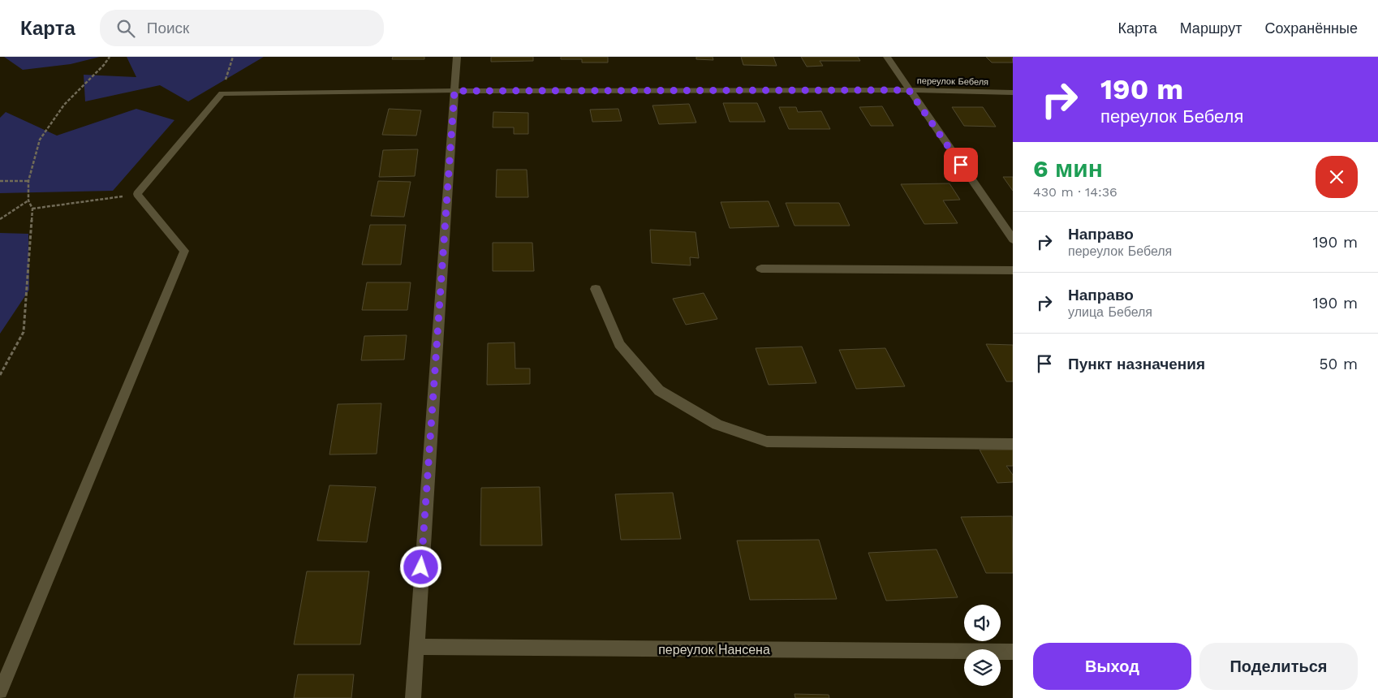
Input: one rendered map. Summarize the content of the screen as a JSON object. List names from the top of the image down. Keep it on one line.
{"streets":{"street":["переулок Бебеля","переулок Нансена"]},"page":{"header":"Карта","search":"Поиск","nav":["Карта","Маршрут","Сохранённые"],"turn":["190 m","переулок Бебеля"],"heading":["6 мин","430 m · 14:36"],"list":[{"name":"Направо","note":"переулок Бебеля","value":"190 m"},{"name":"Направо","note":"улица Бебеля","value":"190 m"},{"name":"Пункт назначения","value":"50 m"}],"buttons":["Выход","Поделиться"]}}
